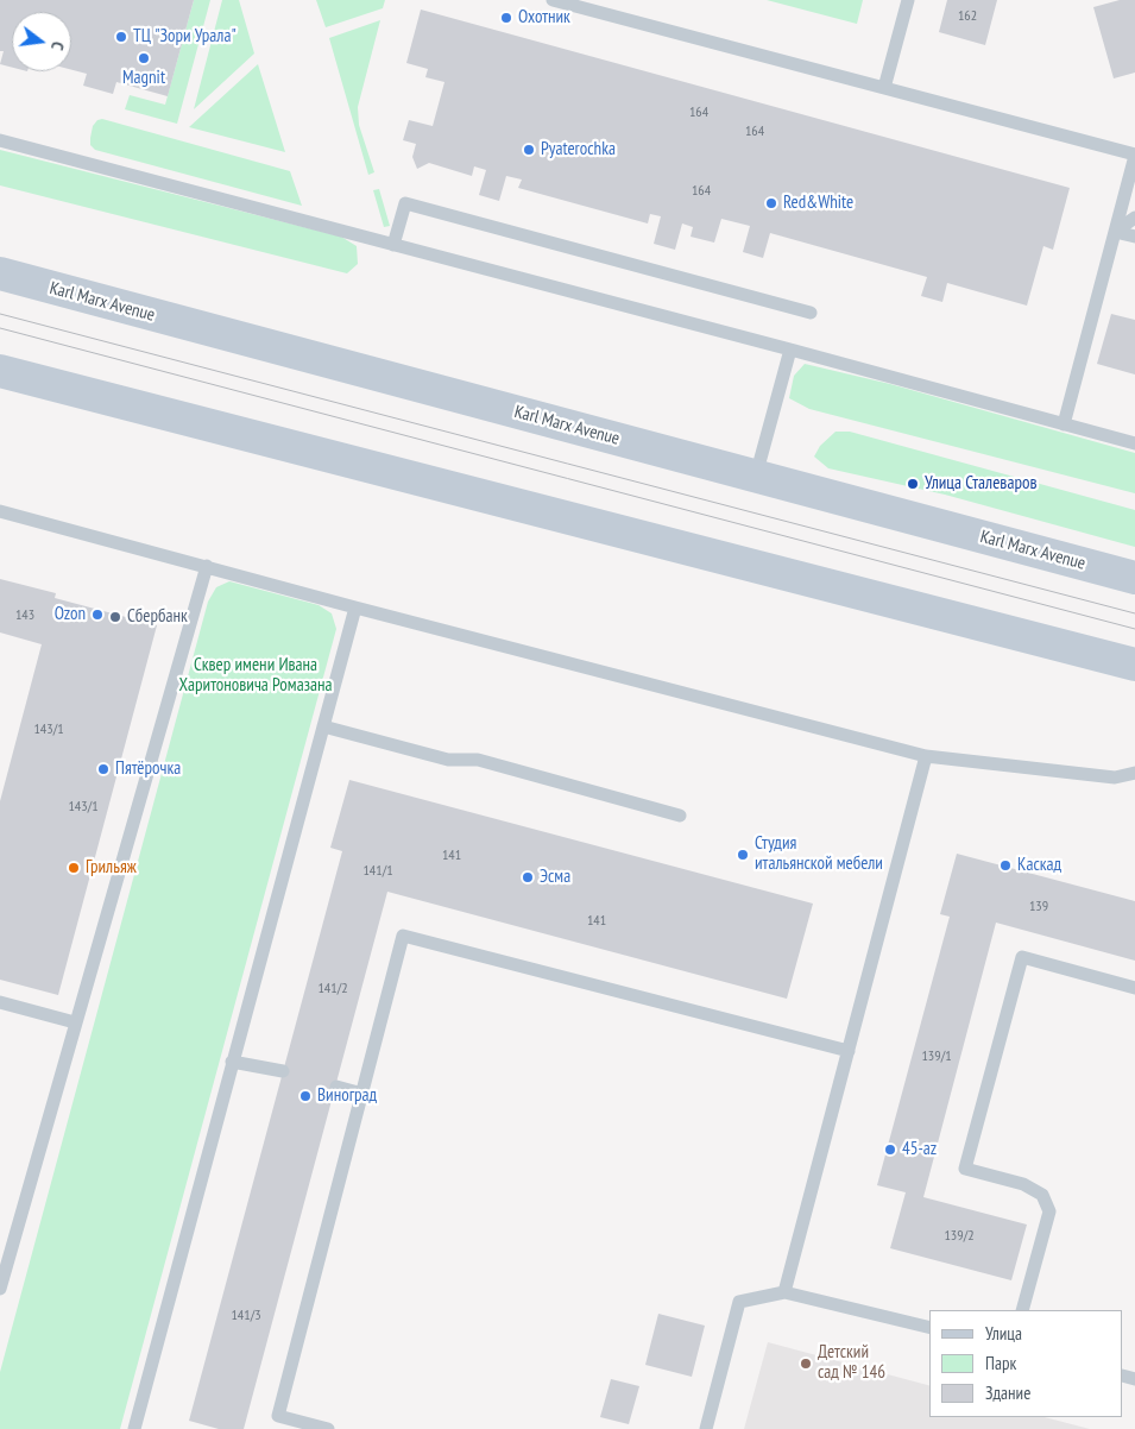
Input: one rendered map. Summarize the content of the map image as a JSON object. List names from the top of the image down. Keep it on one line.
{"streets":{"main road":["Karl Marx Avenue"]},"parks":["Сквер имени Ивана Харитоновича Ромазана"],"places":["Охотник","ТЦ \"Зори Урала\"","Magnit","Pyaterochka","Red&White","Улица Сталеваров","Ozon","Сбербанк","Пятёрочка","Студия итальянской мебели","Каскад","Грильяж","Эсма","Виноград","45-az","Детский сад № 146"],"house_numbers":["162","164","164","164","143","143/1","143/1","141","141/1","139","141","141/2","139/1","139/2","141/3"],"legend":["Улица","Парк","Здание"],"north":"right"}
